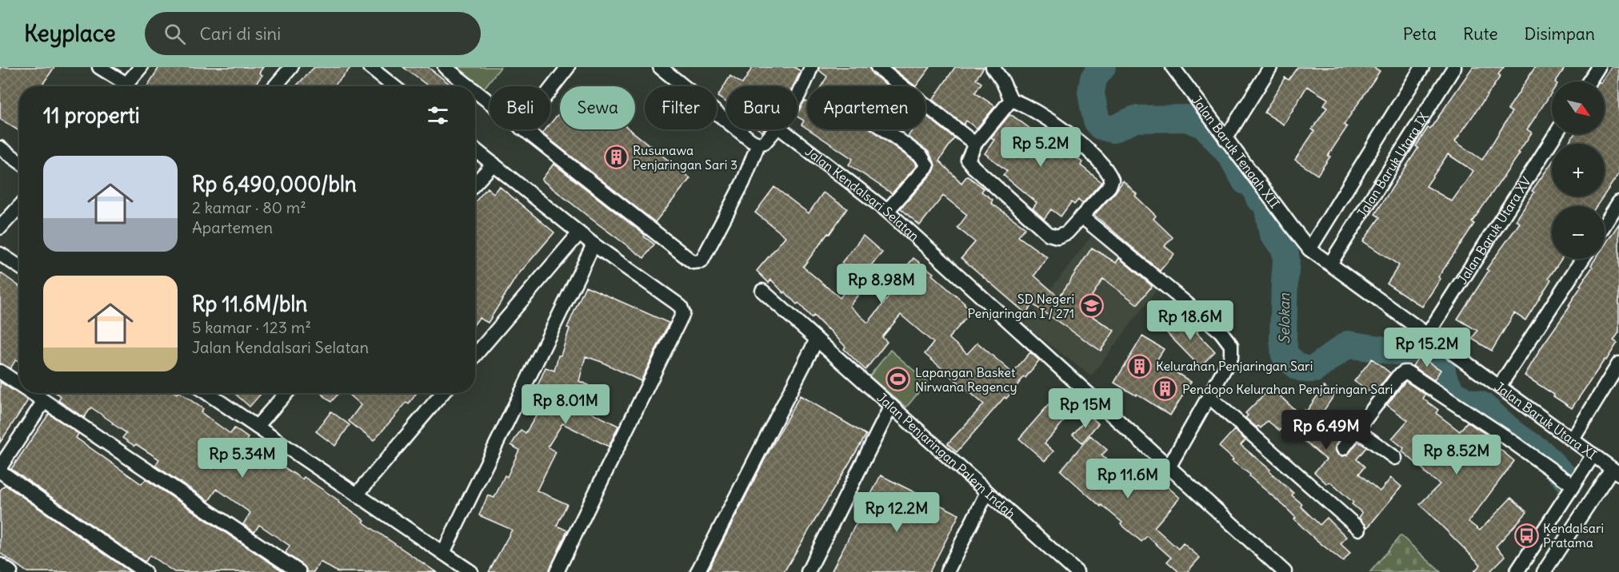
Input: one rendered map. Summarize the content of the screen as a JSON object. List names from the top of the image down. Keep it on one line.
{"streets":{"street":["Jalan Baruk Tengah XII","Jalan Baruk Utara IX","Jalan Kendalsari Selatan","Jalan Baruk Utara XV","Jalan Baruk Utara XI","Jalan Penjaringan Palem Indah"]},"crossings":[["Jalan Baruk Tengah XII","Jalan Baruk Utara IX"],["Jalan Baruk Tengah XII","Jalan Baruk Utara XI"],["Jalan Baruk Utara IX","Jalan Baruk Utara XI"],["Jalan Baruk Utara XV","Jalan Baruk Utara XI"]],"water":["Selokan"],"places":{"building":["Rusunawa Penjaringan Sari 3","Kelurahan Penjaringan Sari","Pendopo Kelurahan Penjaringan Sari"],"school or university":["SD Negeri Penjaringan I / 271"],"sports":["Lapangan Basket Nirwana Regency"],"bus stop":["Kendalsari Pratama"]},"north":"bottom right","page":{"header":"Keyplace","search":"Cari di sini","nav":["Peta","Rute","Disimpan"],"map_buttons":["+","−"],"chip":["Beli","Sewa","Filter","Baru","Apartemen"],"heading":"11 properti","price":["Rp 5.2M","Rp 8.98M","Rp 18.6M","Rp 15.2M","Rp 8.01M","Rp 15M","Rp 6.49M","Rp 8.52M","Rp 5.34M","Rp 11.6M","Rp 12.2M"],"list":[{"name":"Rp 6,490,000/bln","note":"2 kamar · 80 m² · Apartemen"},{"name":"Rp 11.6M/bln","note":"5 kamar · 123 m² · Jalan Kendalsari Selatan"}]}}
